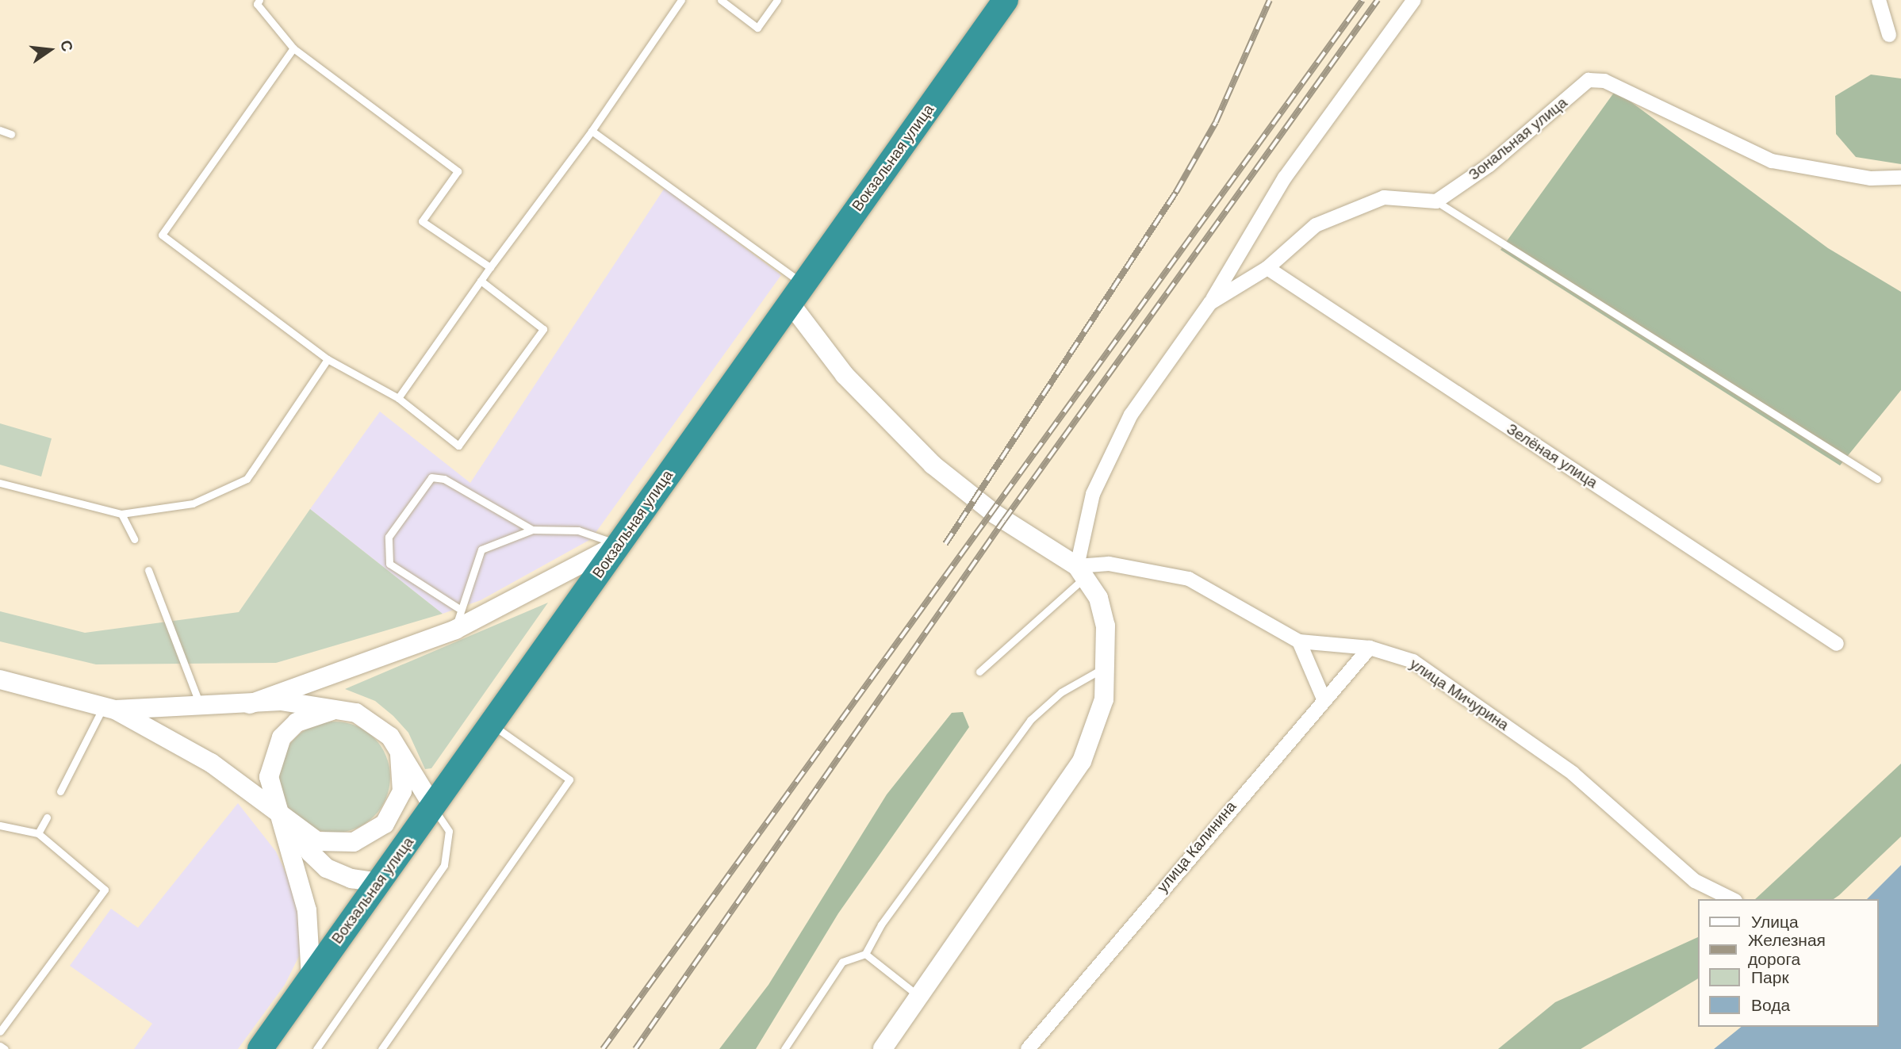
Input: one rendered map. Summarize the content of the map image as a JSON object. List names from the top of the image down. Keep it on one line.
{"streets":{"highway":["Вокзальная улица"],"street":["Зональная улица","Зелёная улица","улица Мичурина","улица Калинина"]},"crossings":[["улица Мичурина","улица Калинина"]],"legend":["Улица","Железная дорога","Парк","Вода"],"north":"right"}
